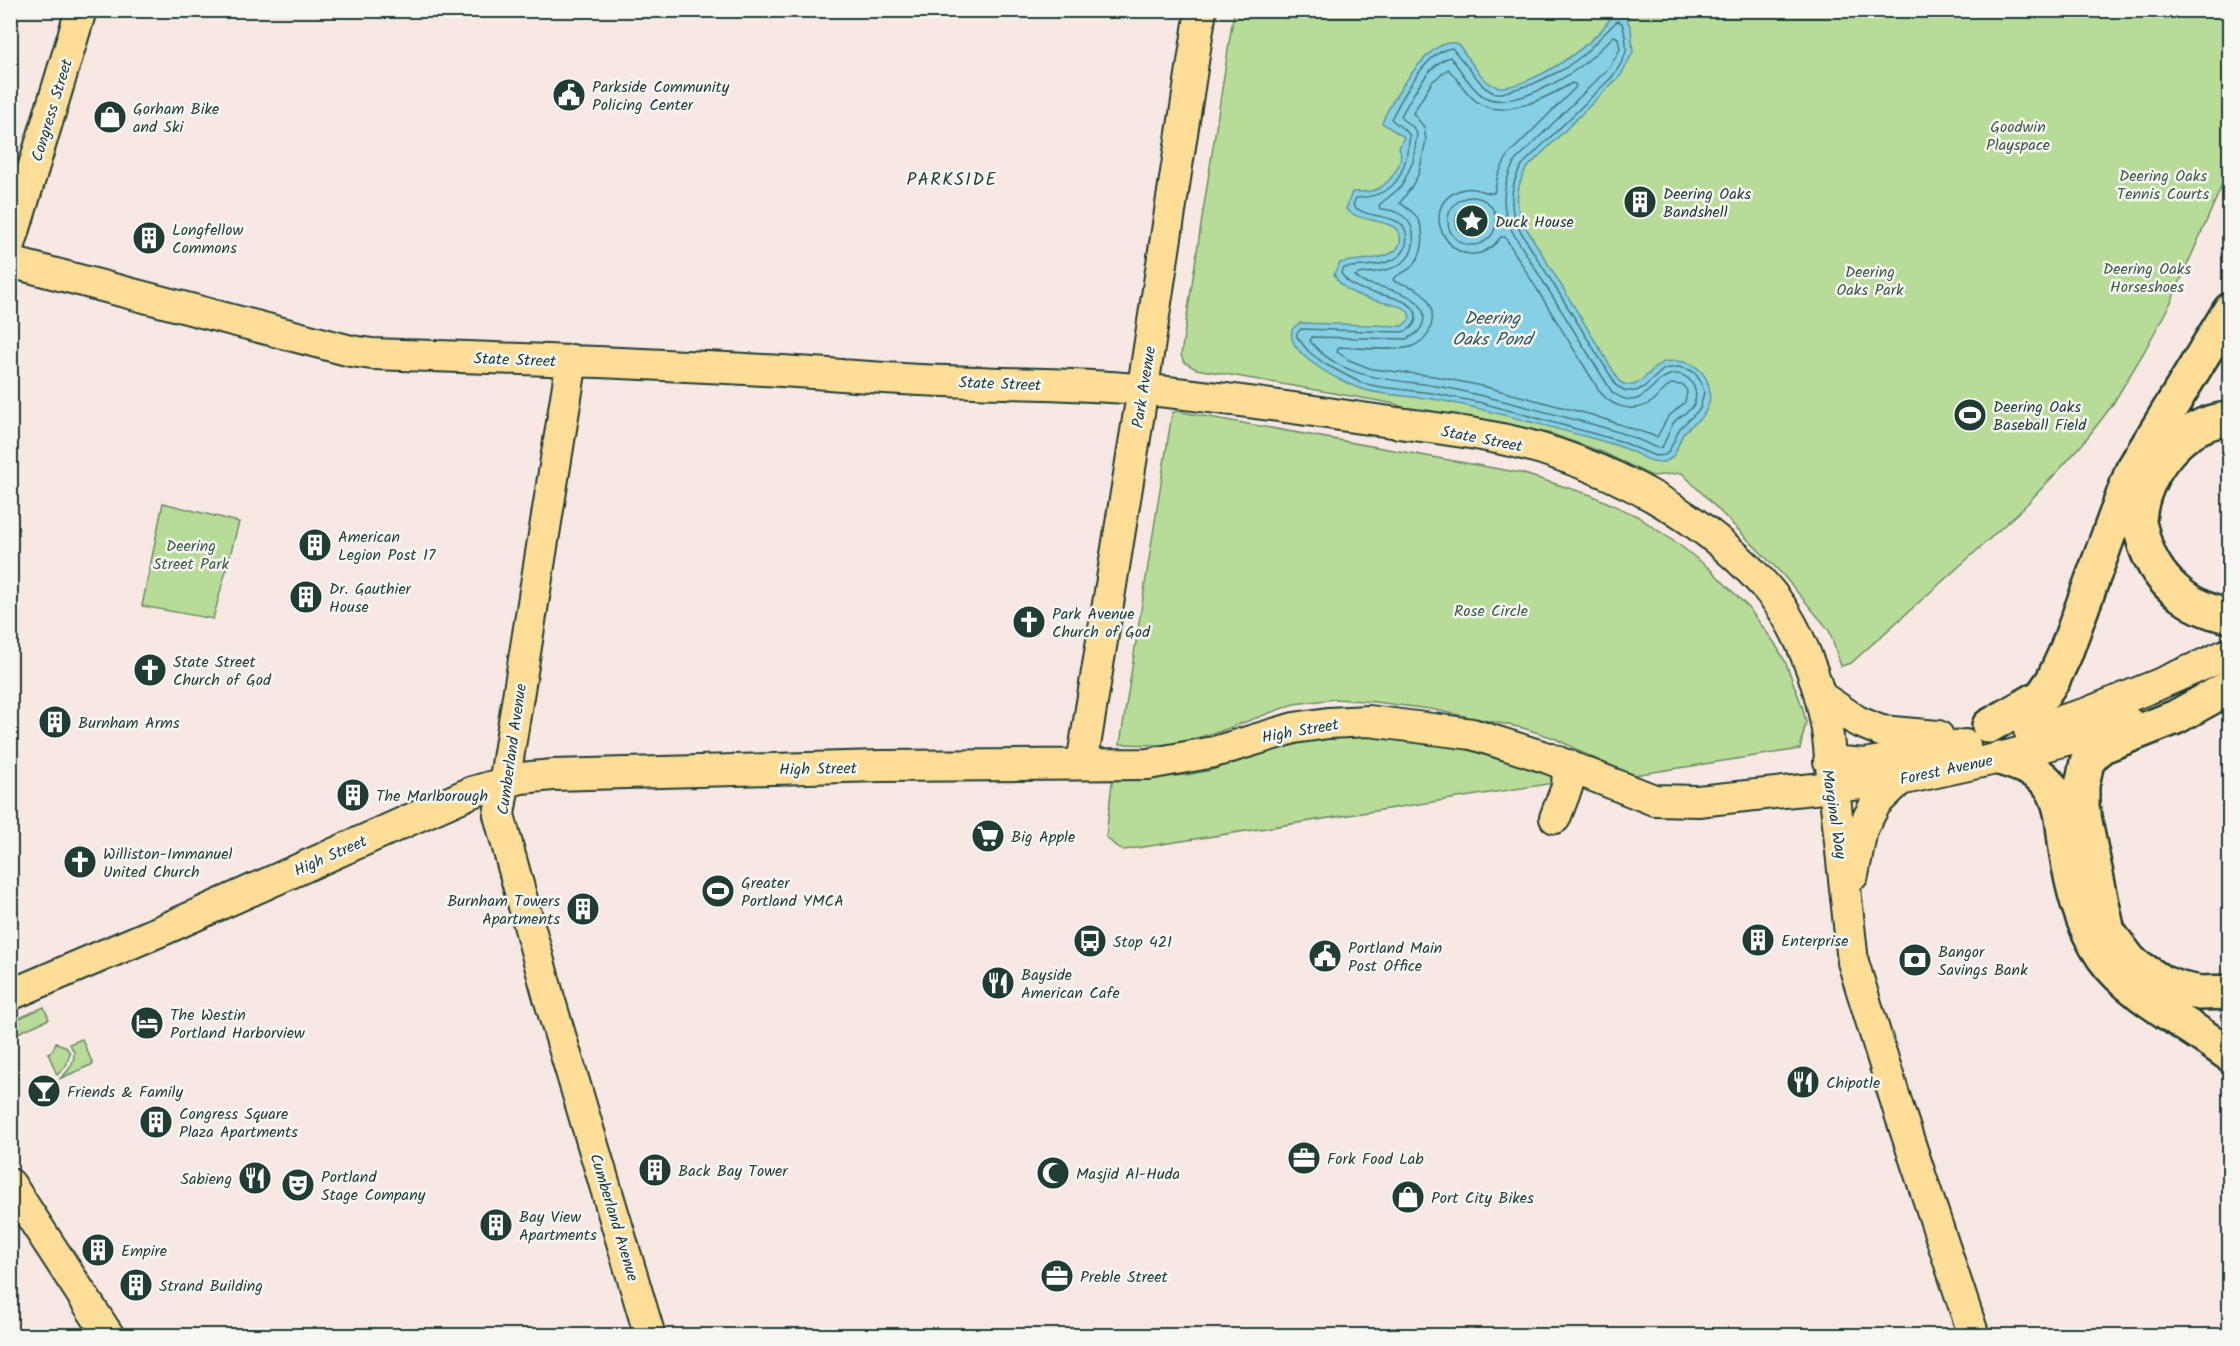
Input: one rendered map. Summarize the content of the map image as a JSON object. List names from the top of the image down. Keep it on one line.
{"streets":{"main road":["Congress Street","State Street","Park Avenue","High Street","Cumberland Avenue","Forest Avenue","Marginal Way"]},"crossings":[["State Street","Park Avenue"],["State Street","Cumberland Avenue"],["State Street","Forest Avenue"],["State Street","Marginal Way"],["Park Avenue","High Street"],["High Street","Cumberland Avenue"],["High Street","Forest Avenue"],["Forest Avenue","Marginal Way"]],"districts":["PARKSIDE"],"water":["Deering Oaks Pond"],"parks":["Goodwin Playspace","Deering Oaks Tennis Courts","Deering Oaks Horseshoes","Deering Oaks Park","Deering Street Park","Rose Circle"],"places":{"public building":["Parkside Community Policing Center","Portland Main Post Office"],"shop":["Gorham Bike and Ski","Port City Bikes"],"building":["Deering Oaks Bandshell","Longfellow Commons","American Legion Post 17","Dr. Gauthier House","Burnham Arms","The Marlborough","Burnham Towers Apartments","Enterprise","Congress Square Plaza Apartments","Back Bay Tower","Bay View Apartments","Empire","Strand Building"],"place":["Duck House"],"sports":["Deering Oaks Baseball Field","Greater Portland YMCA"],"church":["Park Avenue Church of God","State Street Church of God","Williston-Immanuel United Church"],"supermarket":["Big Apple"],"bus stop":["Stop 421"],"bank":["Bangor Savings Bank"],"restaurant":["Bayside American Cafe","Chipotle","Sabieng"],"hotel":["The Westin Portland Harborview"],"bar":["Friends & Family"],"office":["Fork Food Lab","Preble Street"],"mosque":["Masjid Al-Huda"],"theatre":["Portland Stage Company"]}}
